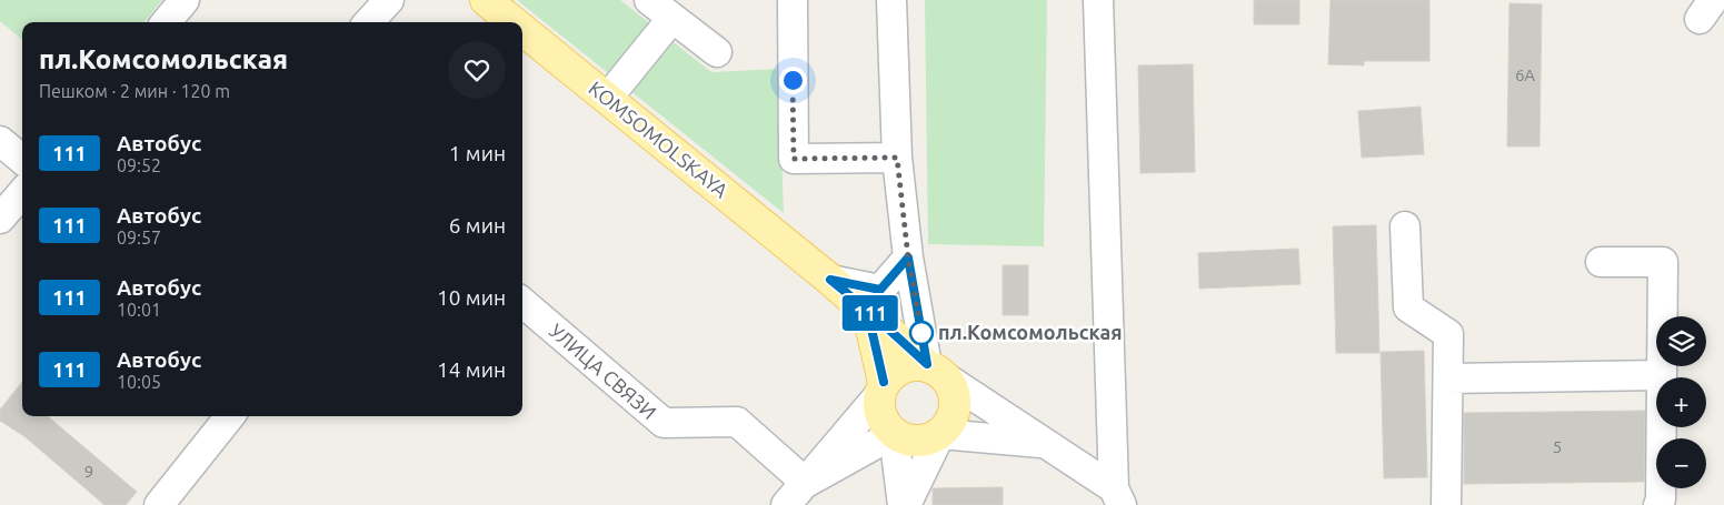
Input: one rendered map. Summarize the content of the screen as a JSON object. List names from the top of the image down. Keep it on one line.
{"streets":{"main road":["KOMSOMOLSKAYA"],"street":["УЛИЦА СВЯЗИ"]},"places":["пл.Комсомольская"],"lines":["bus line 111"],"house_numbers":["6А","5","9"],"page":{"on_map":"111","heading":["пл.Комсомольская","Пешком · 2 мин · 120 m"],"list":[{"mark":"111","name":"Автобус","note":"09:52","value":"1 мин"},{"mark":"111","name":"Автобус","note":"09:57","value":"6 мин"},{"mark":"111","name":"Автобус","note":"10:01","value":"10 мин"},{"mark":"111","name":"Автобус","note":"10:05","value":"14 мин"}],"map_buttons":["+","−"]}}
